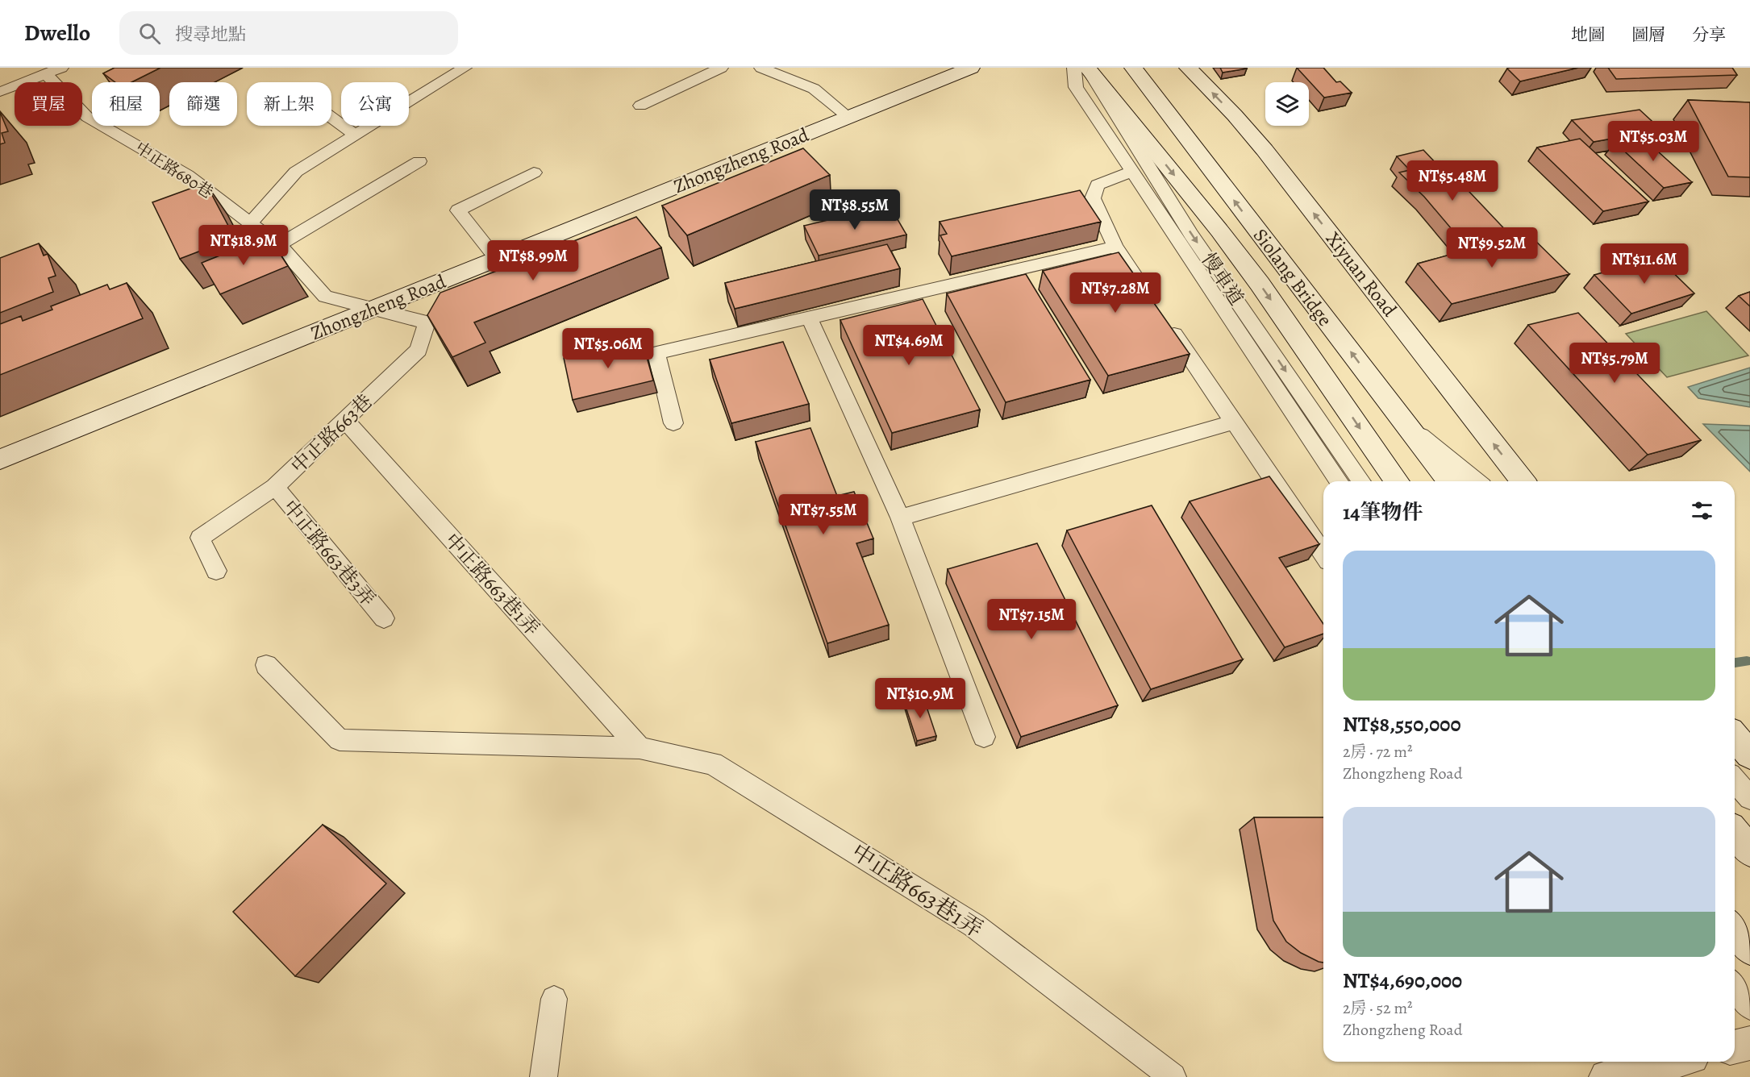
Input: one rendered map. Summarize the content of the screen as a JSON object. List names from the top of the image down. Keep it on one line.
{"streets":{"street":["Zhongzheng Road","Xiyuan Road","Siolang Bridge"],"lane":["中正路680巷","慢車道","中正路663巷","中正路663巷3弄","中正路663巷1弄"]},"crossings":[["Zhongzheng Road","中正路680巷"],["Zhongzheng Road","中正路663巷"],["中正路680巷","中正路663巷"],["Siolang Bridge","慢車道"],["中正路663巷","中正路663巷3弄"],["中正路663巷","中正路663巷1弄"]],"one_way":["Xiyuan Road"],"page":{"header":"Dwello","search":"搜尋地點","nav":["地圖","圖層","分享"],"chip":["買屋","租屋","篩選","新上架","公寓"],"price":["NT$5.03M","NT$5.48M","NT$8.55M","NT$18.9M","NT$9.52M","NT$8.99M","NT$11.6M","NT$7.28M","NT$4.69M","NT$5.06M","NT$5.79M","NT$7.55M","NT$7.15M","NT$10.9M"],"heading":"14筆物件","list":[{"name":"NT$8,550,000","note":"2房 · 72 m² · Zhongzheng Road"},{"name":"NT$4,690,000","note":"2房 · 52 m² · Zhongzheng Road"}]}}
